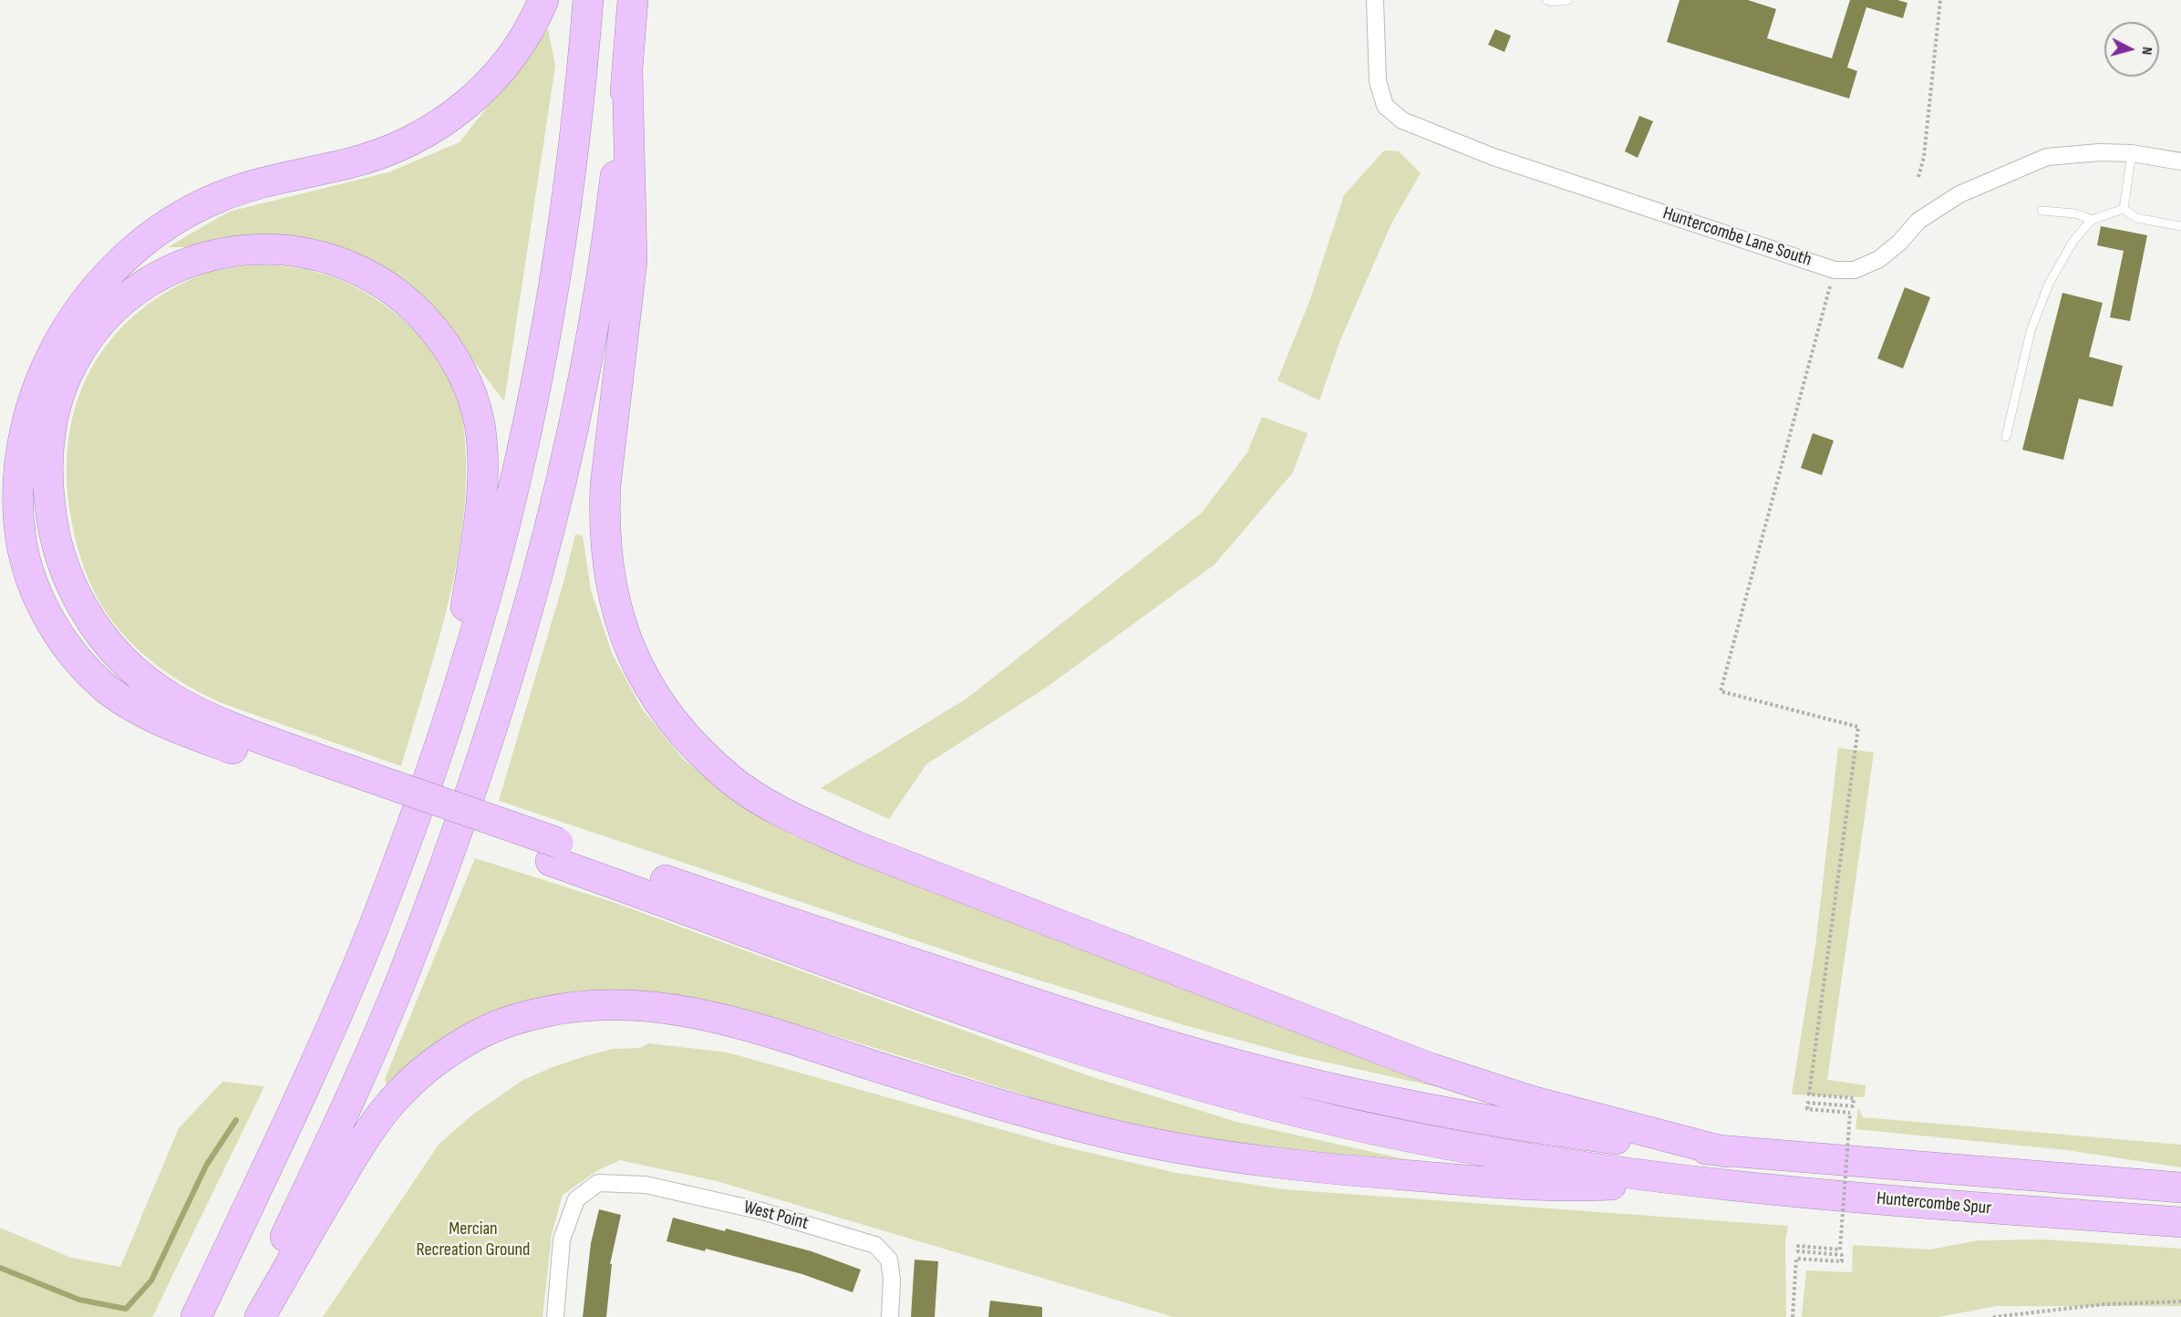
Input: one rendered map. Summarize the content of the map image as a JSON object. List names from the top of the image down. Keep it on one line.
{"streets":{"highway":["Huntercombe Spur"],"street":["Huntercombe Lane South","West Point"]},"parks":["Mercian Recreation Ground"],"north":"right"}
